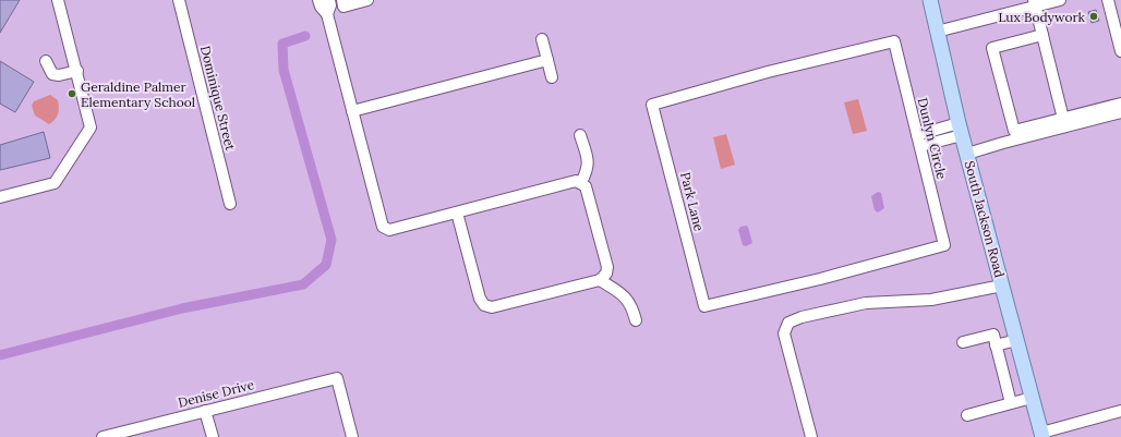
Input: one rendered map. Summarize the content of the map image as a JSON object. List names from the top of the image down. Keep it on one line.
{"streets":{"main road":["South Jackson Road"],"street":["Dominique Street","Dunlyn Circle","Park Lane","Denise Drive"]},"crossings":[["Dunlyn Circle","Park Lane"]],"places":["Lux Bodywork","Geraldine Palmer Elementary School"]}
